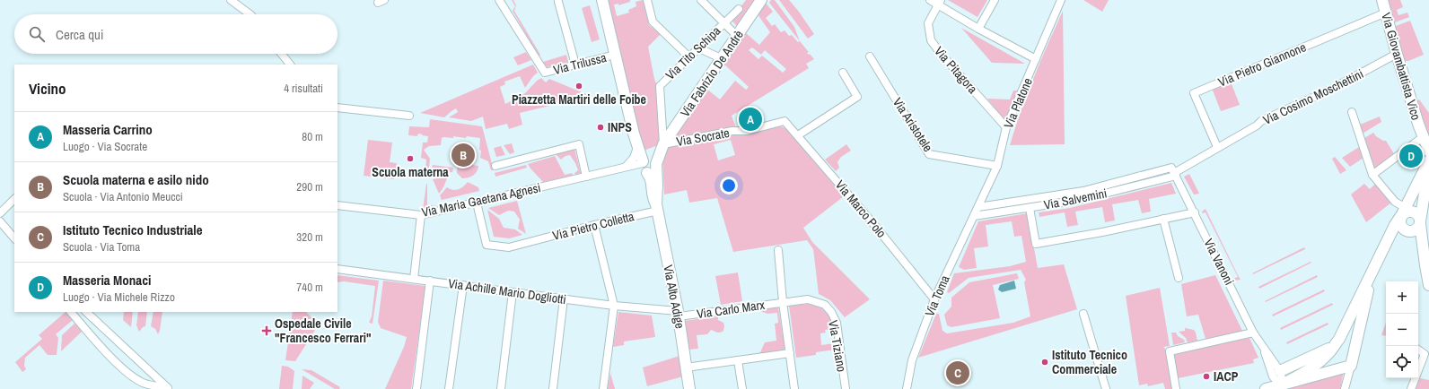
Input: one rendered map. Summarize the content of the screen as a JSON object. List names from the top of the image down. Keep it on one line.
{"streets":{"street":["Via Tito Schipa","Via Trilussa","Via Pietro Giannone","Via Giovambattista Vico","Via Pitagora","Via Fabrizio De Andrè","Via Cosimo Moschettini","Via Platone","Via Aristotele","Via Socrate","Via Salvemini","Via Maria Gaetana Agnesi","Via Marco Polo","Via Pietro Colletta","Via Vanoni","Via Achille Mario Dogliotti","Via Toma","Via Alto Adige","Via Carlo Marx","Via Tiziano"]},"crossings":[["Via Tito Schipa","Via Fabrizio De Andrè"],["Via Tito Schipa","Via Socrate"],["Via Trilussa","Via Alto Adige"],["Via Pietro Giannone","Via Giovambattista Vico"],["Via Pietro Giannone","Via Cosimo Moschettini"],["Via Giovambattista Vico","Via Cosimo Moschettini"],["Via Pitagora","Via Platone"],["Via Fabrizio De Andrè","Via Socrate"],["Via Fabrizio De Andrè","Via Maria Gaetana Agnesi"],["Via Fabrizio De Andrè","Via Alto Adige"],["Via Cosimo Moschettini","Via Salvemini"],["Via Cosimo Moschettini","Via Vanoni"],["Via Platone","Via Aristotele"],["Via Platone","Via Salvemini"],["Via Platone","Via Toma"],["Via Socrate","Via Marco Polo"],["Via Salvemini","Via Vanoni"],["Via Salvemini","Via Toma"],["Via Maria Gaetana Agnesi","Via Pietro Colletta"],["Via Maria Gaetana Agnesi","Via Alto Adige"],["Via Marco Polo","Via Toma"],["Via Pietro Colletta","Via Alto Adige"],["Via Achille Mario Dogliotti","Via Alto Adige"],["Via Achille Mario Dogliotti","Via Carlo Marx"],["Via Alto Adige","Via Carlo Marx"],["Via Carlo Marx","Via Tiziano"]],"places":{"other":["Piazzetta Martiri delle Foibe","INPS","Scuola materna","Istituto Tecnico Commerciale","IACP"],"health":["Ospedale Civile \"Francesco Ferrari\""]},"page":{"search":"Cerca qui","heading":["Vicino","4 risultati"],"pins":["A","B","D","C"],"list":[{"mark":"A","name":"Masseria Carrino","note":"Luogo · Via Socrate","value":"80 m"},{"mark":"B","name":"Scuola materna e asilo nido","note":"Scuola · Via Antonio Meucci","value":"290 m"},{"mark":"C","name":"Istituto Tecnico Industriale","note":"Scuola · Via Toma","value":"320 m"},{"mark":"D","name":"Masseria Monaci","note":"Luogo · Via Michele Rizzo","value":"740 m"}],"map_buttons":["+","−"]}}
